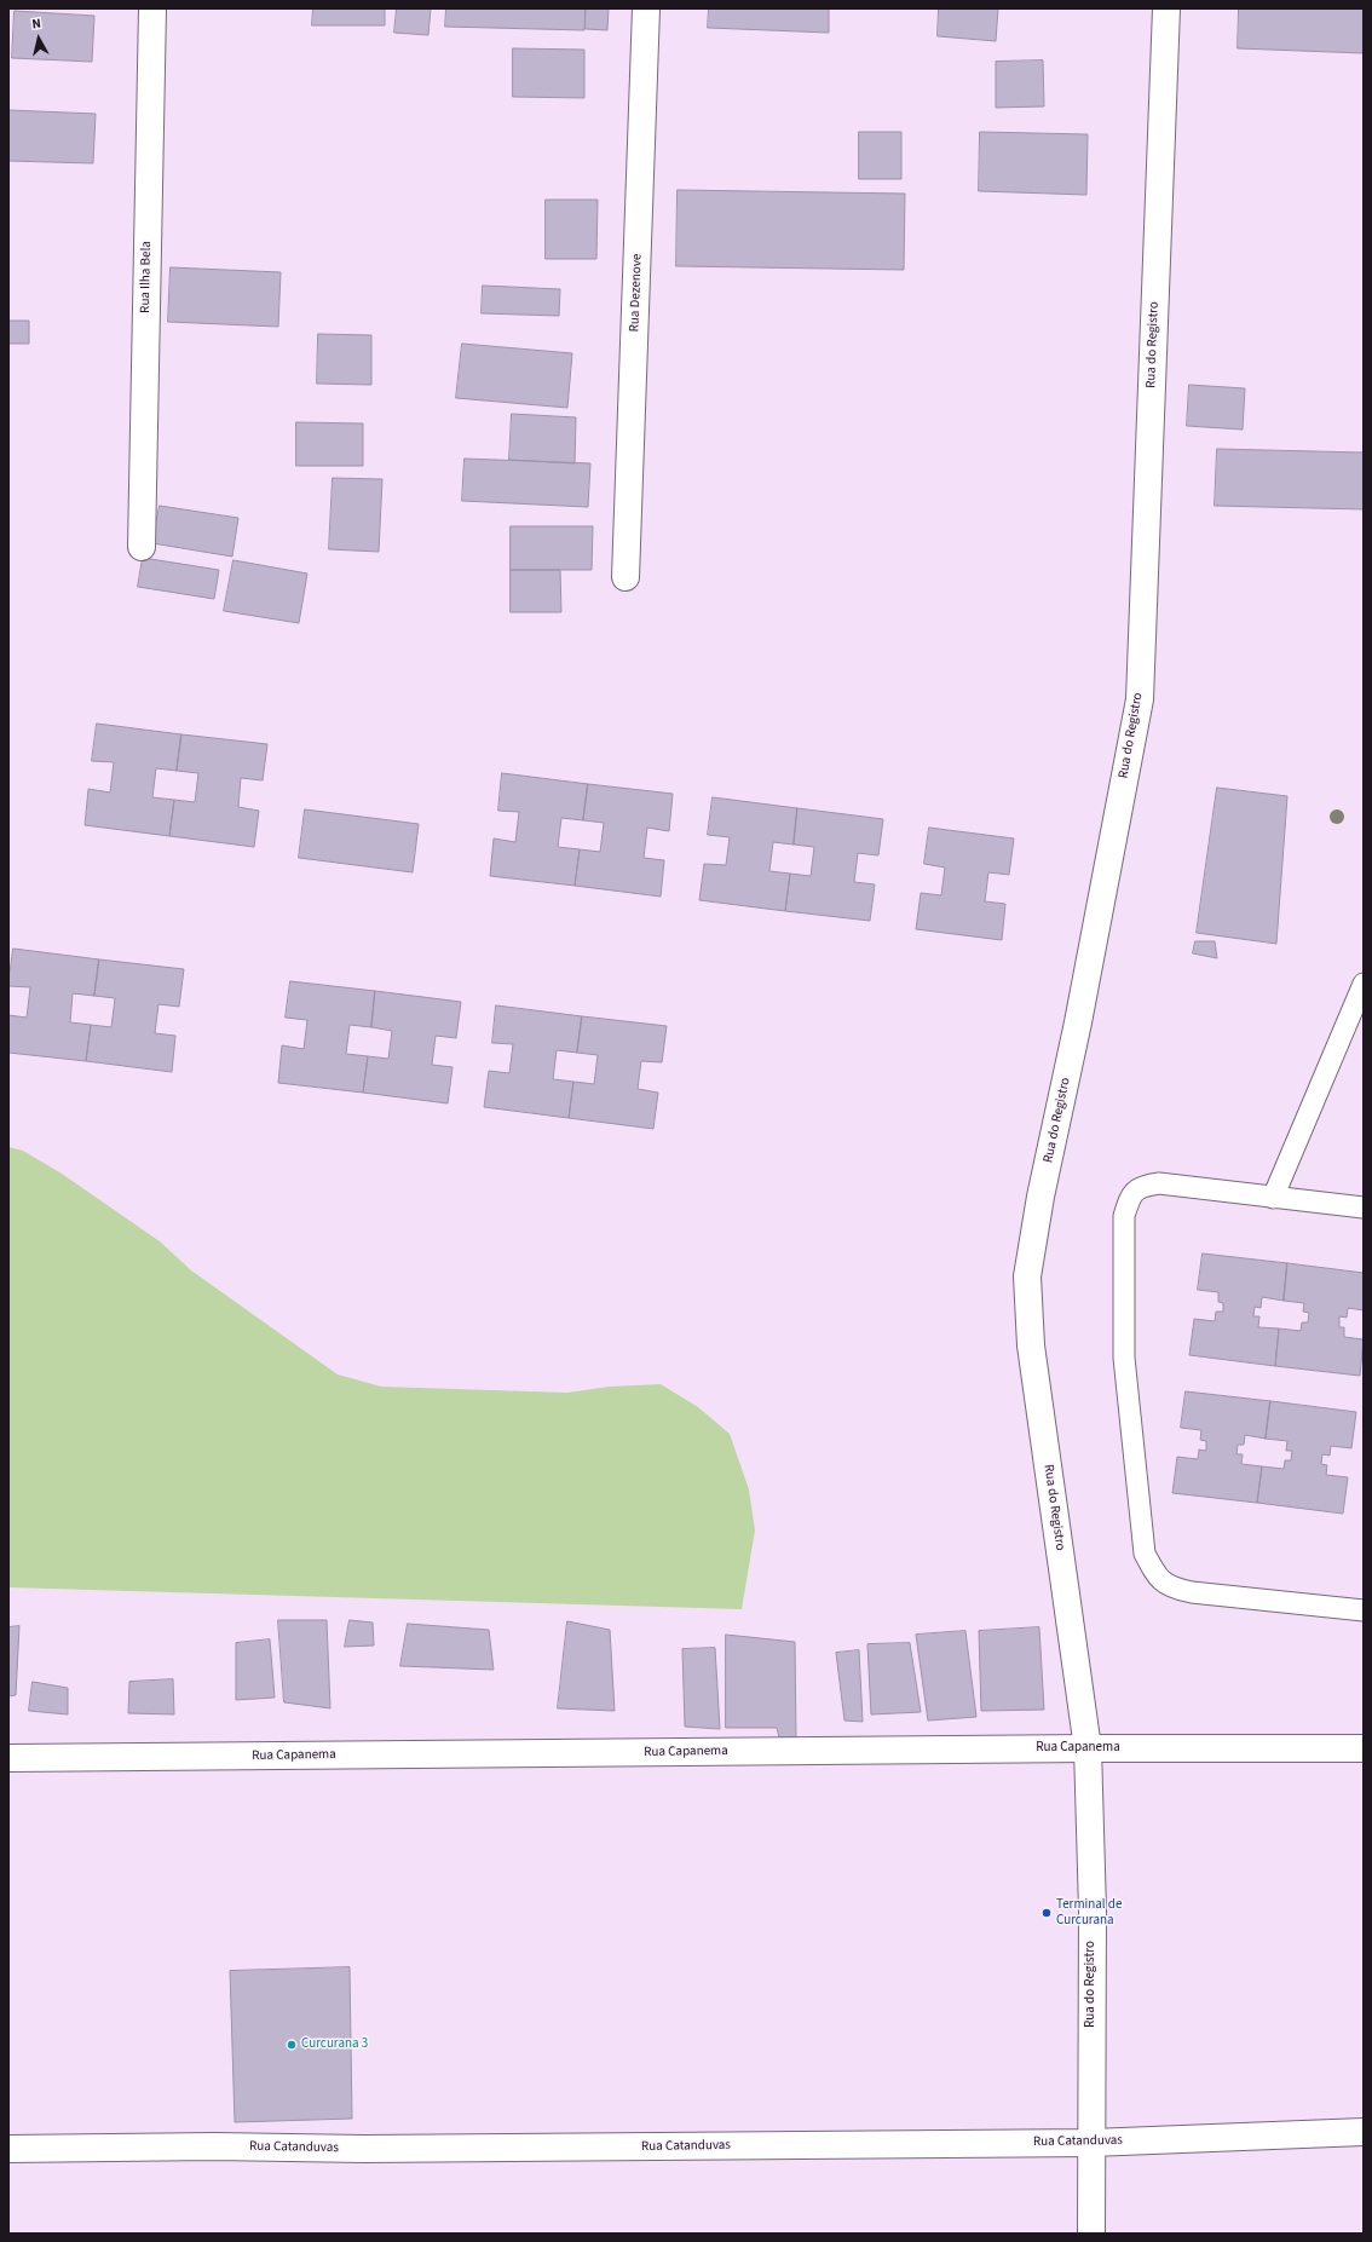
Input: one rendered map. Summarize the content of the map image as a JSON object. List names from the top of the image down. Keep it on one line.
{"streets":{"street":["Rua Ilha Bela","Rua Dezenove","Rua do Registro","Rua Capanema","Rua Catanduvas"]},"crossings":[["Rua do Registro","Rua Capanema"],["Rua do Registro","Rua Catanduvas"]],"places":["Terminal de Curcurana","Curcurana 3"],"north":"top"}
